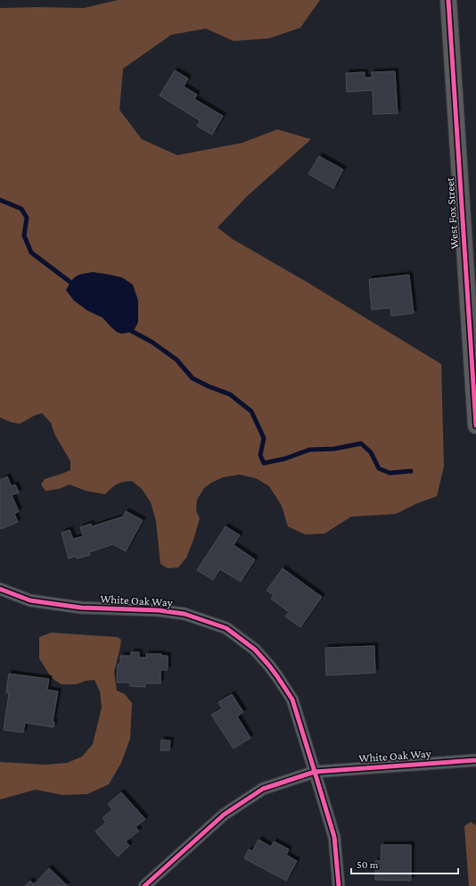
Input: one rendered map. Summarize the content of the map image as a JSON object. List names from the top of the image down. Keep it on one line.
{"streets":{"street":["West Fox Street","White Oak Way"]},"scale_bar":"50 m"}
